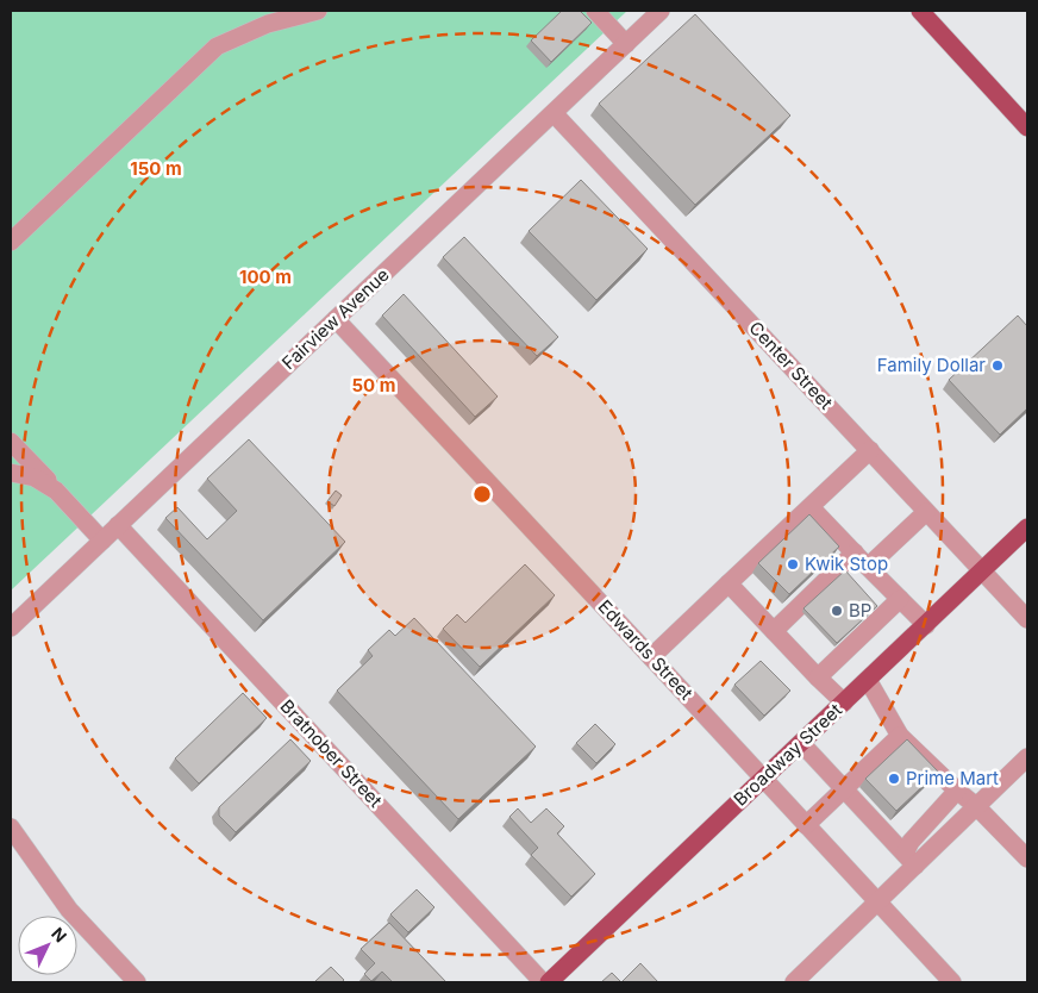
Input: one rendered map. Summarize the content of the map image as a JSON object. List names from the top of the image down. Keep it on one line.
{"streets":{"main road":["Broadway Street"],"street":["Fairview Avenue","Center Street","Edwards Street","Bratnober Street"]},"crossings":[["Fairview Avenue","Center Street"],["Fairview Avenue","Edwards Street"],["Fairview Avenue","Bratnober Street"],["Center Street","Broadway Street"],["Edwards Street","Broadway Street"]],"places":["Family Dollar","Kwik Stop","BP","Prime Mart"],"north":"top right","rings":["150 m","100 m","50 m"]}
